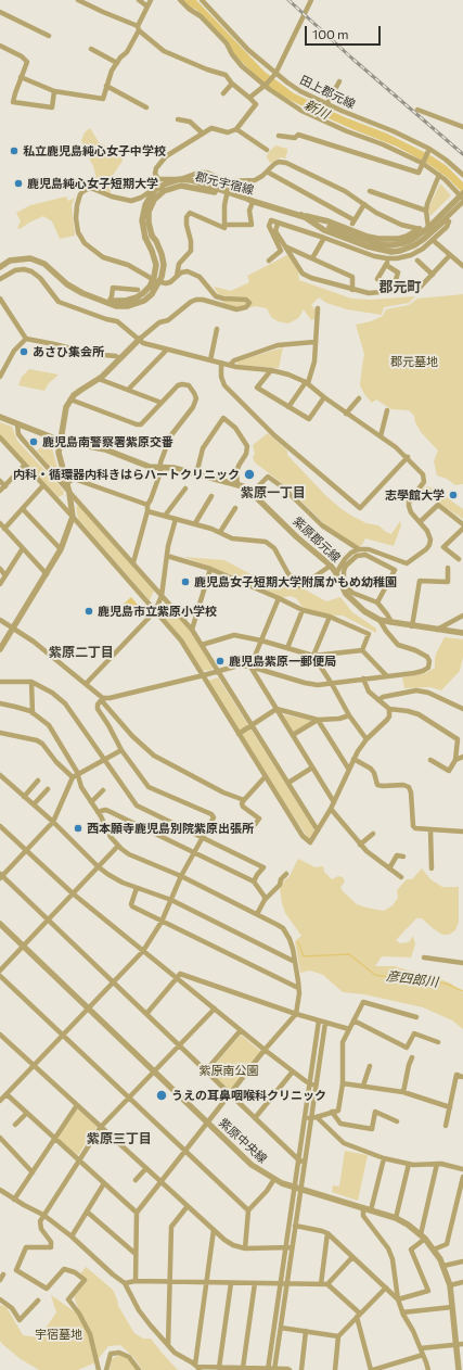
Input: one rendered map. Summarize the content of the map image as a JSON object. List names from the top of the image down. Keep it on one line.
{"streets":{"street":["田上郡元線","郡元宇宿線","紫原郡元線","紫原中央線"]},"districts":["郡元町","紫原一丁目","紫原二丁目","紫原三丁目"],"water":["新川","彦四郎川"],"parks":["郡元墓地","紫原南公園","宇宿墓地"],"places":["私立鹿児島純心女子中学校","鹿児島純心女子短期大学","あさひ集会所","鹿児島南警察署紫原交番","内科・循環器内科きはらハートクリニック","志學館大学","鹿児島女子短期大学附属かもめ幼稚園","鹿児島市立紫原小学校","鹿児島紫原一郵便局","西本願寺鹿児島別院紫原出張所","うえの耳鼻咽喉科クリニック"],"scale_bar":"100 m"}
